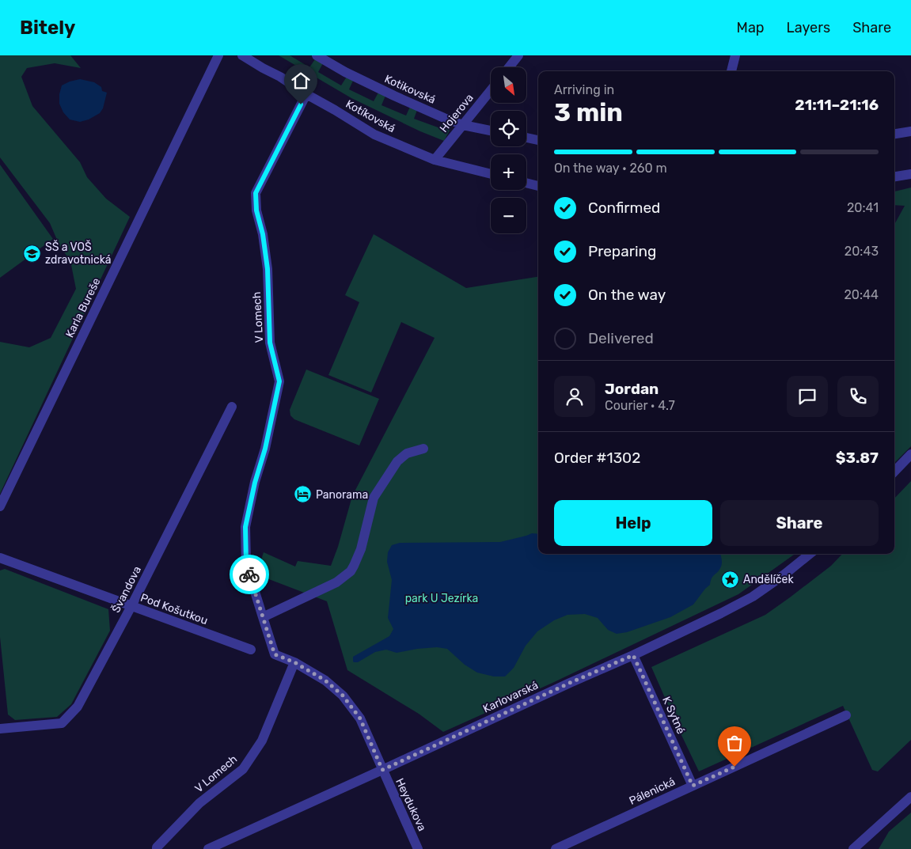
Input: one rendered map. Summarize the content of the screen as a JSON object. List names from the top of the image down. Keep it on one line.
{"streets":{"street":["Kotikovská","Hojerova","Kotíkovská","Karla Bureše","V Lomech","Švandova","Pod Košutkou","Karlovarská","K Sytné","Pálenická","Heydukova"]},"crossings":[["Kotikovská","Hojerova"],["Hojerova","Kotíkovská"],["Kotíkovská","V Lomech"],["Švandova","Pod Košutkou"],["Karlovarská","K Sytné"],["Karlovarská","Heydukova"],["K Sytné","Pálenická"]],"parks":["park U Jezírka"],"places":{"school or university":["SŠ a VOŠ zdravotnická"],"hotel":["Panorama"],"place":["Andělíček"]},"north":"bottom right","page":{"header":"Bitely","nav":["Map","Layers","Share"],"map_buttons":["+","−"],"heading":["3 min","Arriving in","21:11–21:16"],"panel":["Jordan","Courier · 4.7","Order #1302","$3.87"],"bar":"On the way · 260 m","list":[["Confirmed","20:41"],["Preparing","20:43"],["On the way","20:44"],"Delivered"],"buttons":["Help","Share"]}}
